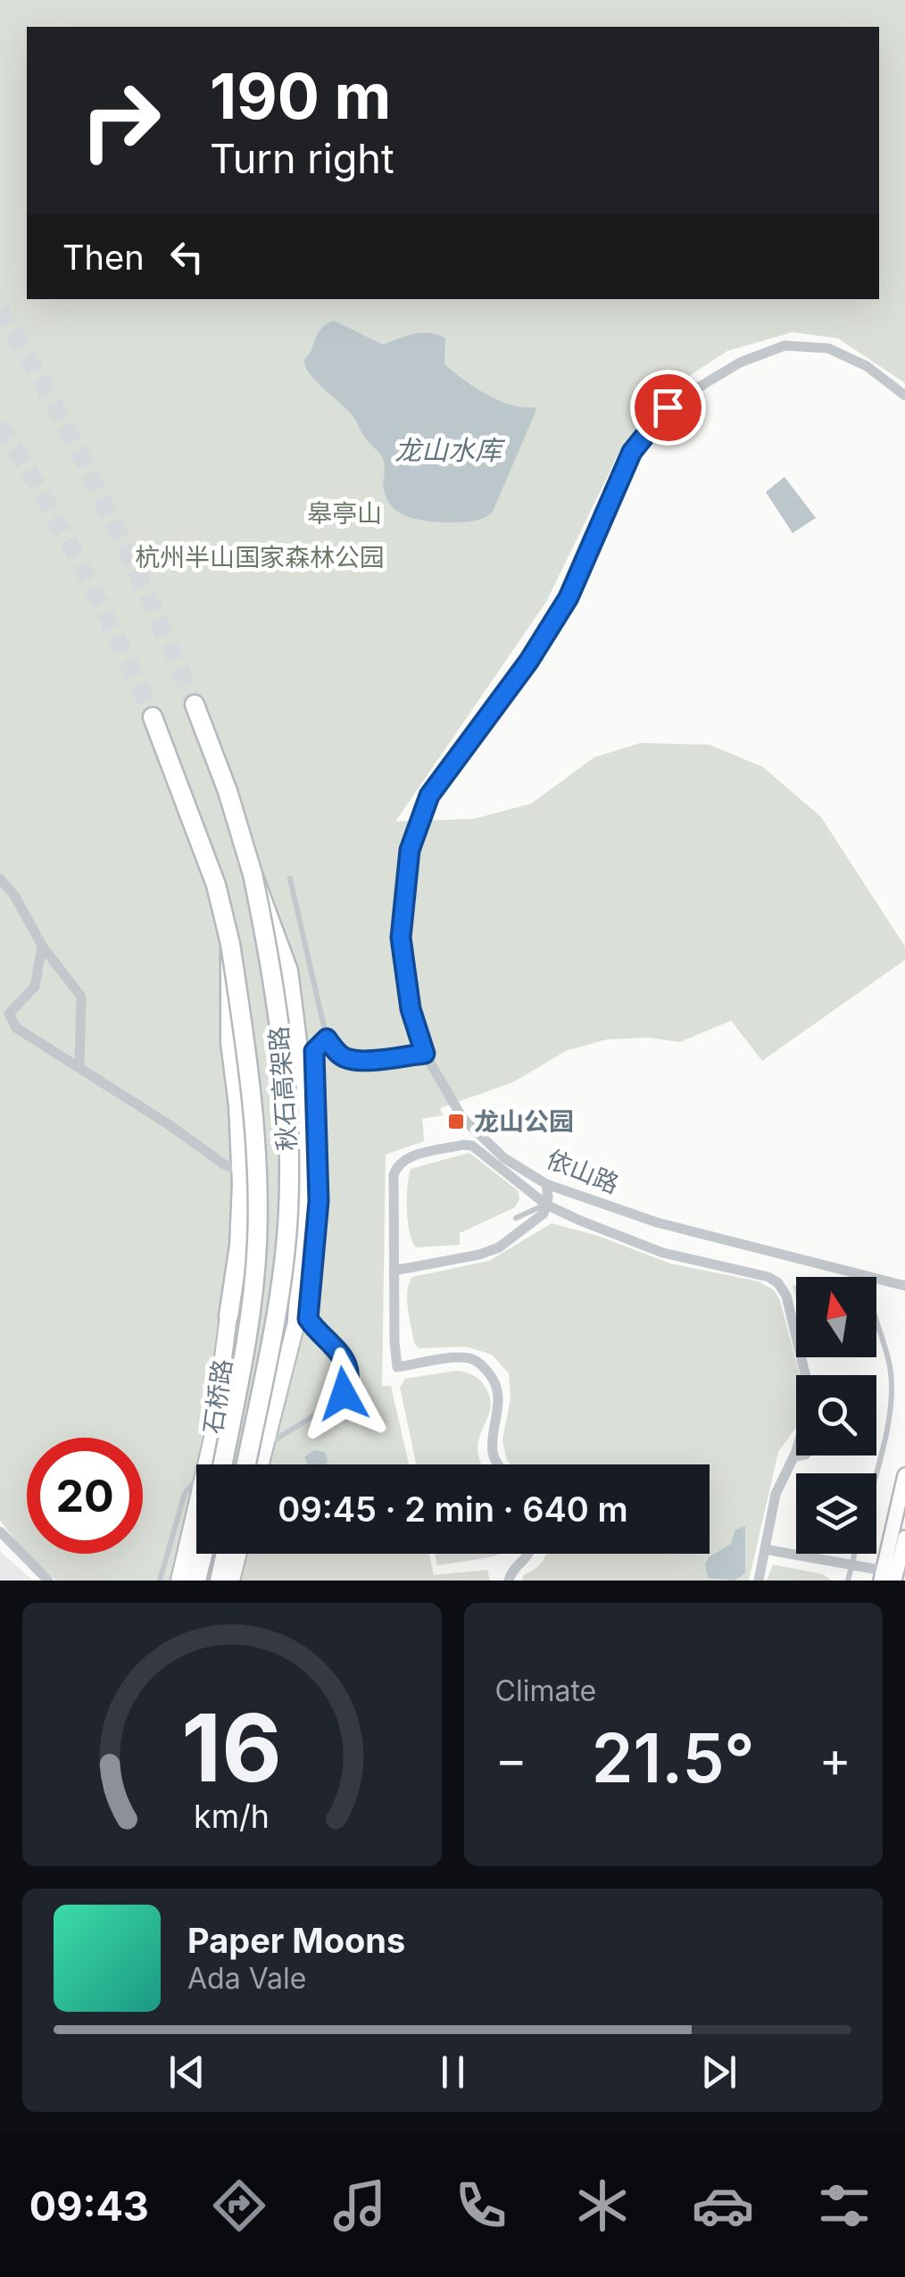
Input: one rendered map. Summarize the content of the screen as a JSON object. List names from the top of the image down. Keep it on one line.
{"streets":{"highway":["秋石高架路"],"main road":["石桥路"],"street":["依山路"]},"water":["龙山水库"],"parks":["皋亭山","杭州半山国家森林公园"],"places":{"transit":["龙山公园"]},"north":"top","page":{"turn":["190 m","Turn right"],"then":"Then","limit":"20","trip":"09:45 · 2 min · 640 m","tile":"Climate","heat":["−","21.5°","+"],"song":["Paper Moons","Ada Vale"],"tabs":"09:43","gauge":["16","km/h"]}}
